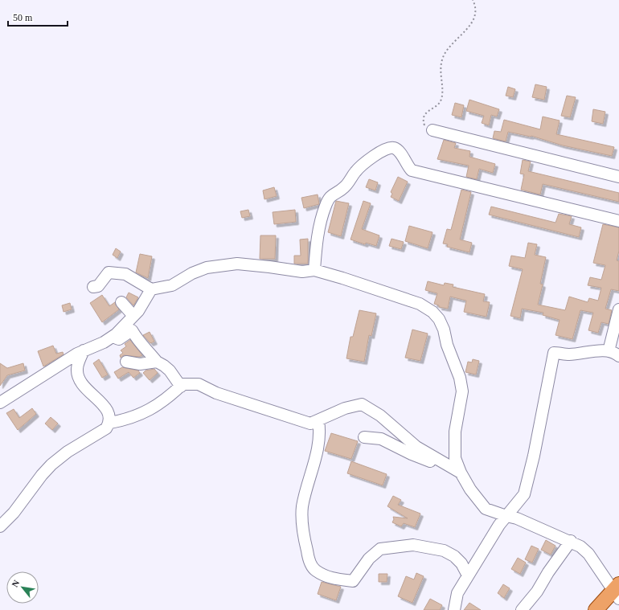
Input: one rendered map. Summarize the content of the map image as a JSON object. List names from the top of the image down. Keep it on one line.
{"scale_bar":"50 m","north":"top left"}
